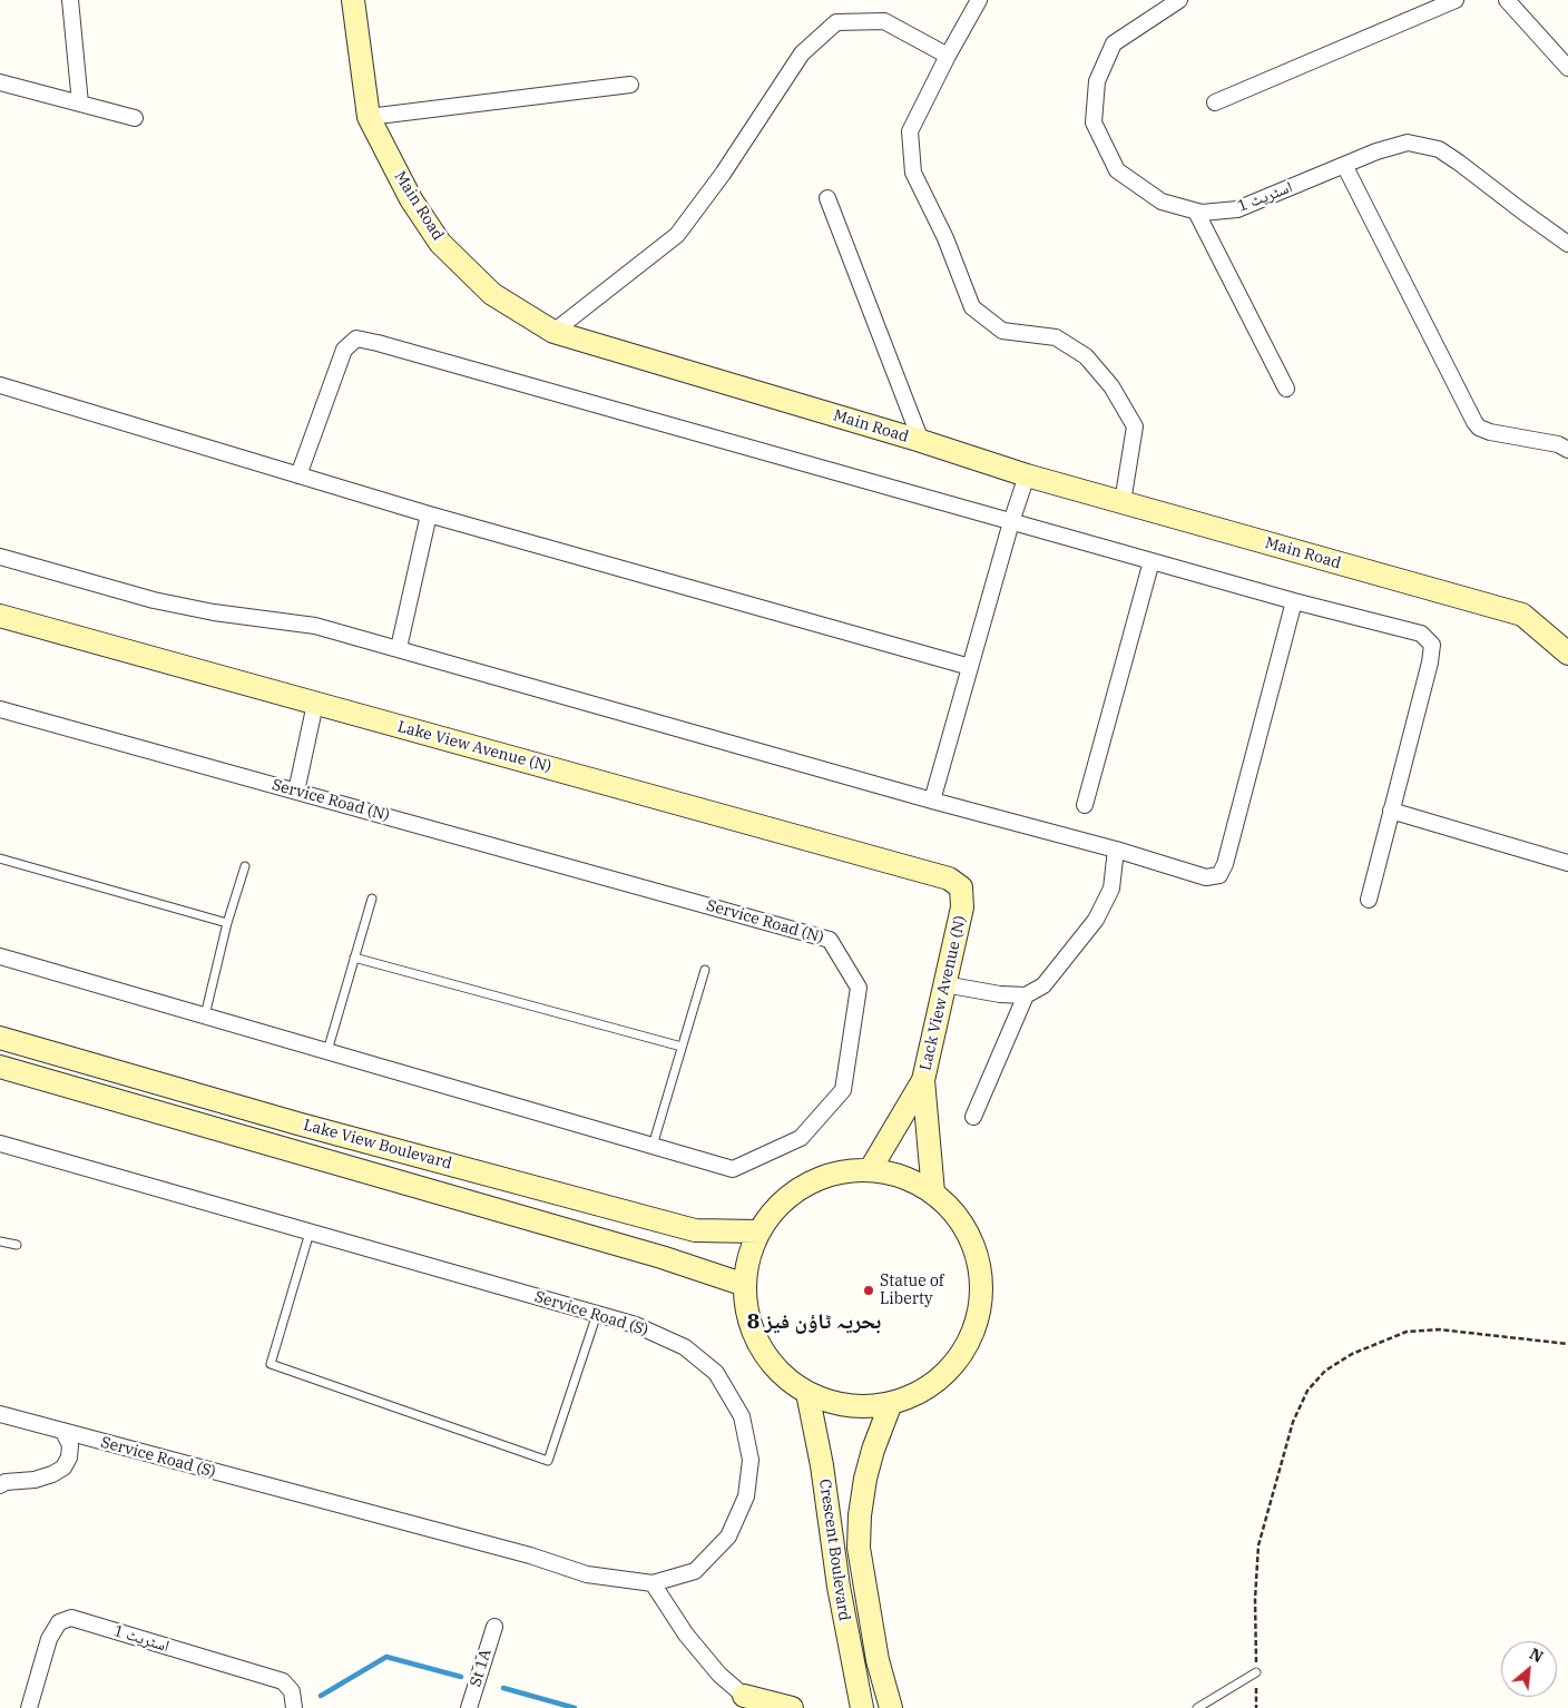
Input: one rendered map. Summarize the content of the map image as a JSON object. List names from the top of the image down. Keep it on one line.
{"streets":{"street":["اسٹریٹ 1","Main Road","Lake View Avenue (N)","Service Road (N)","Lack View Avenue (N)","Lake View Boulevard","Service Road (S)","Crescent Boulevard","St 1A"]},"crossings":[["Lake View Avenue (N)","Lack View Avenue (N)"]],"districts":["بحریہ ٹاؤن فیز 8"],"places":["Statue of Liberty"],"north":"top right"}
